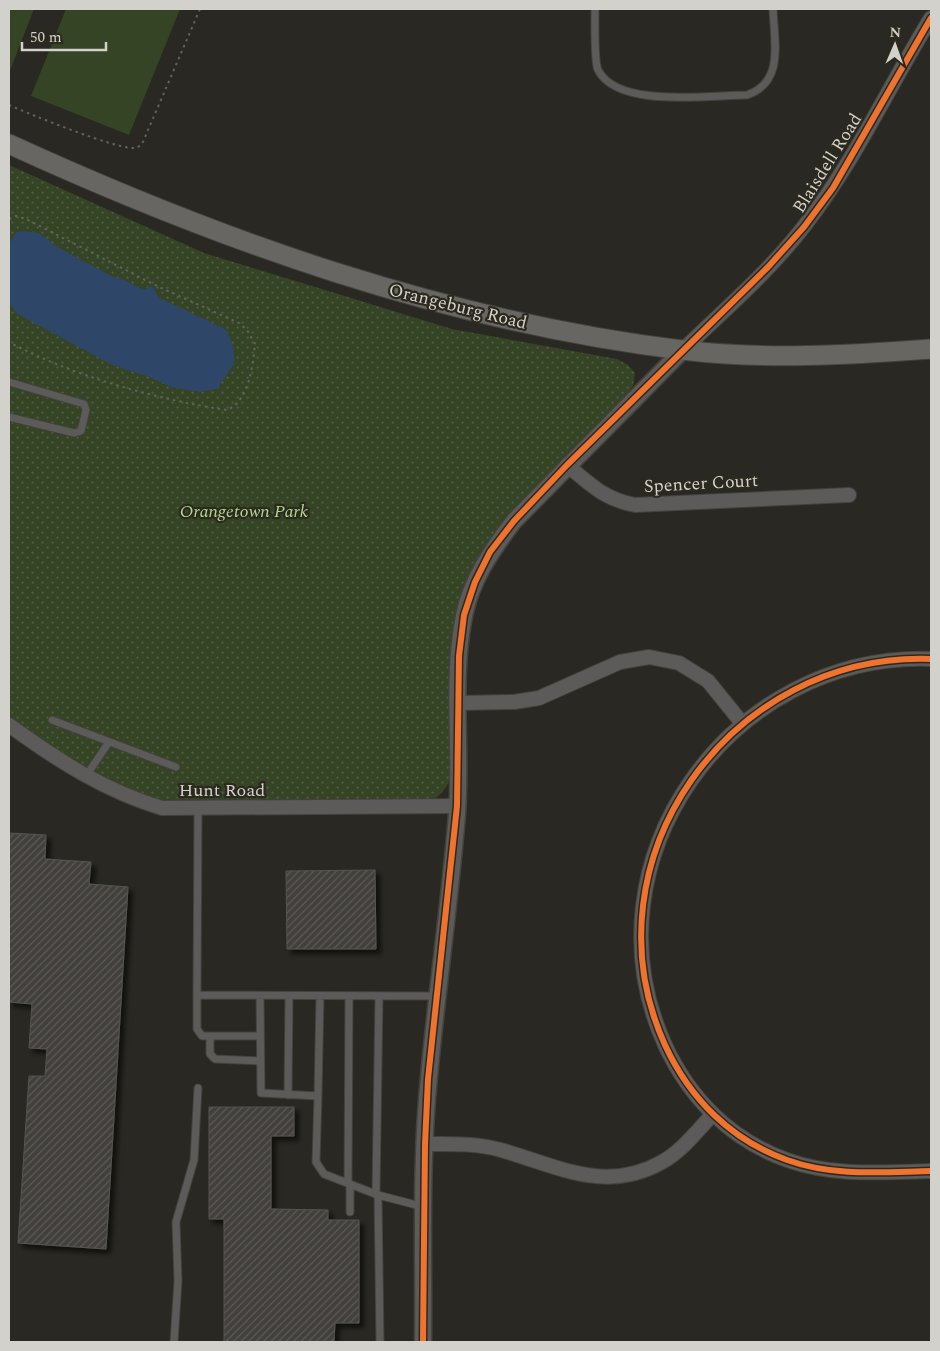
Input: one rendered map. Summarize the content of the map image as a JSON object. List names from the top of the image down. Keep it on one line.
{"streets":{"main road":["Orangeburg Road"],"street":["Blaisdell Road","Spencer Court","Hunt Road"]},"crossings":[["Blaisdell Road","Orangeburg Road"]],"parks":["Orangetown Park"],"scale_bar":"50 m","north":"top"}
